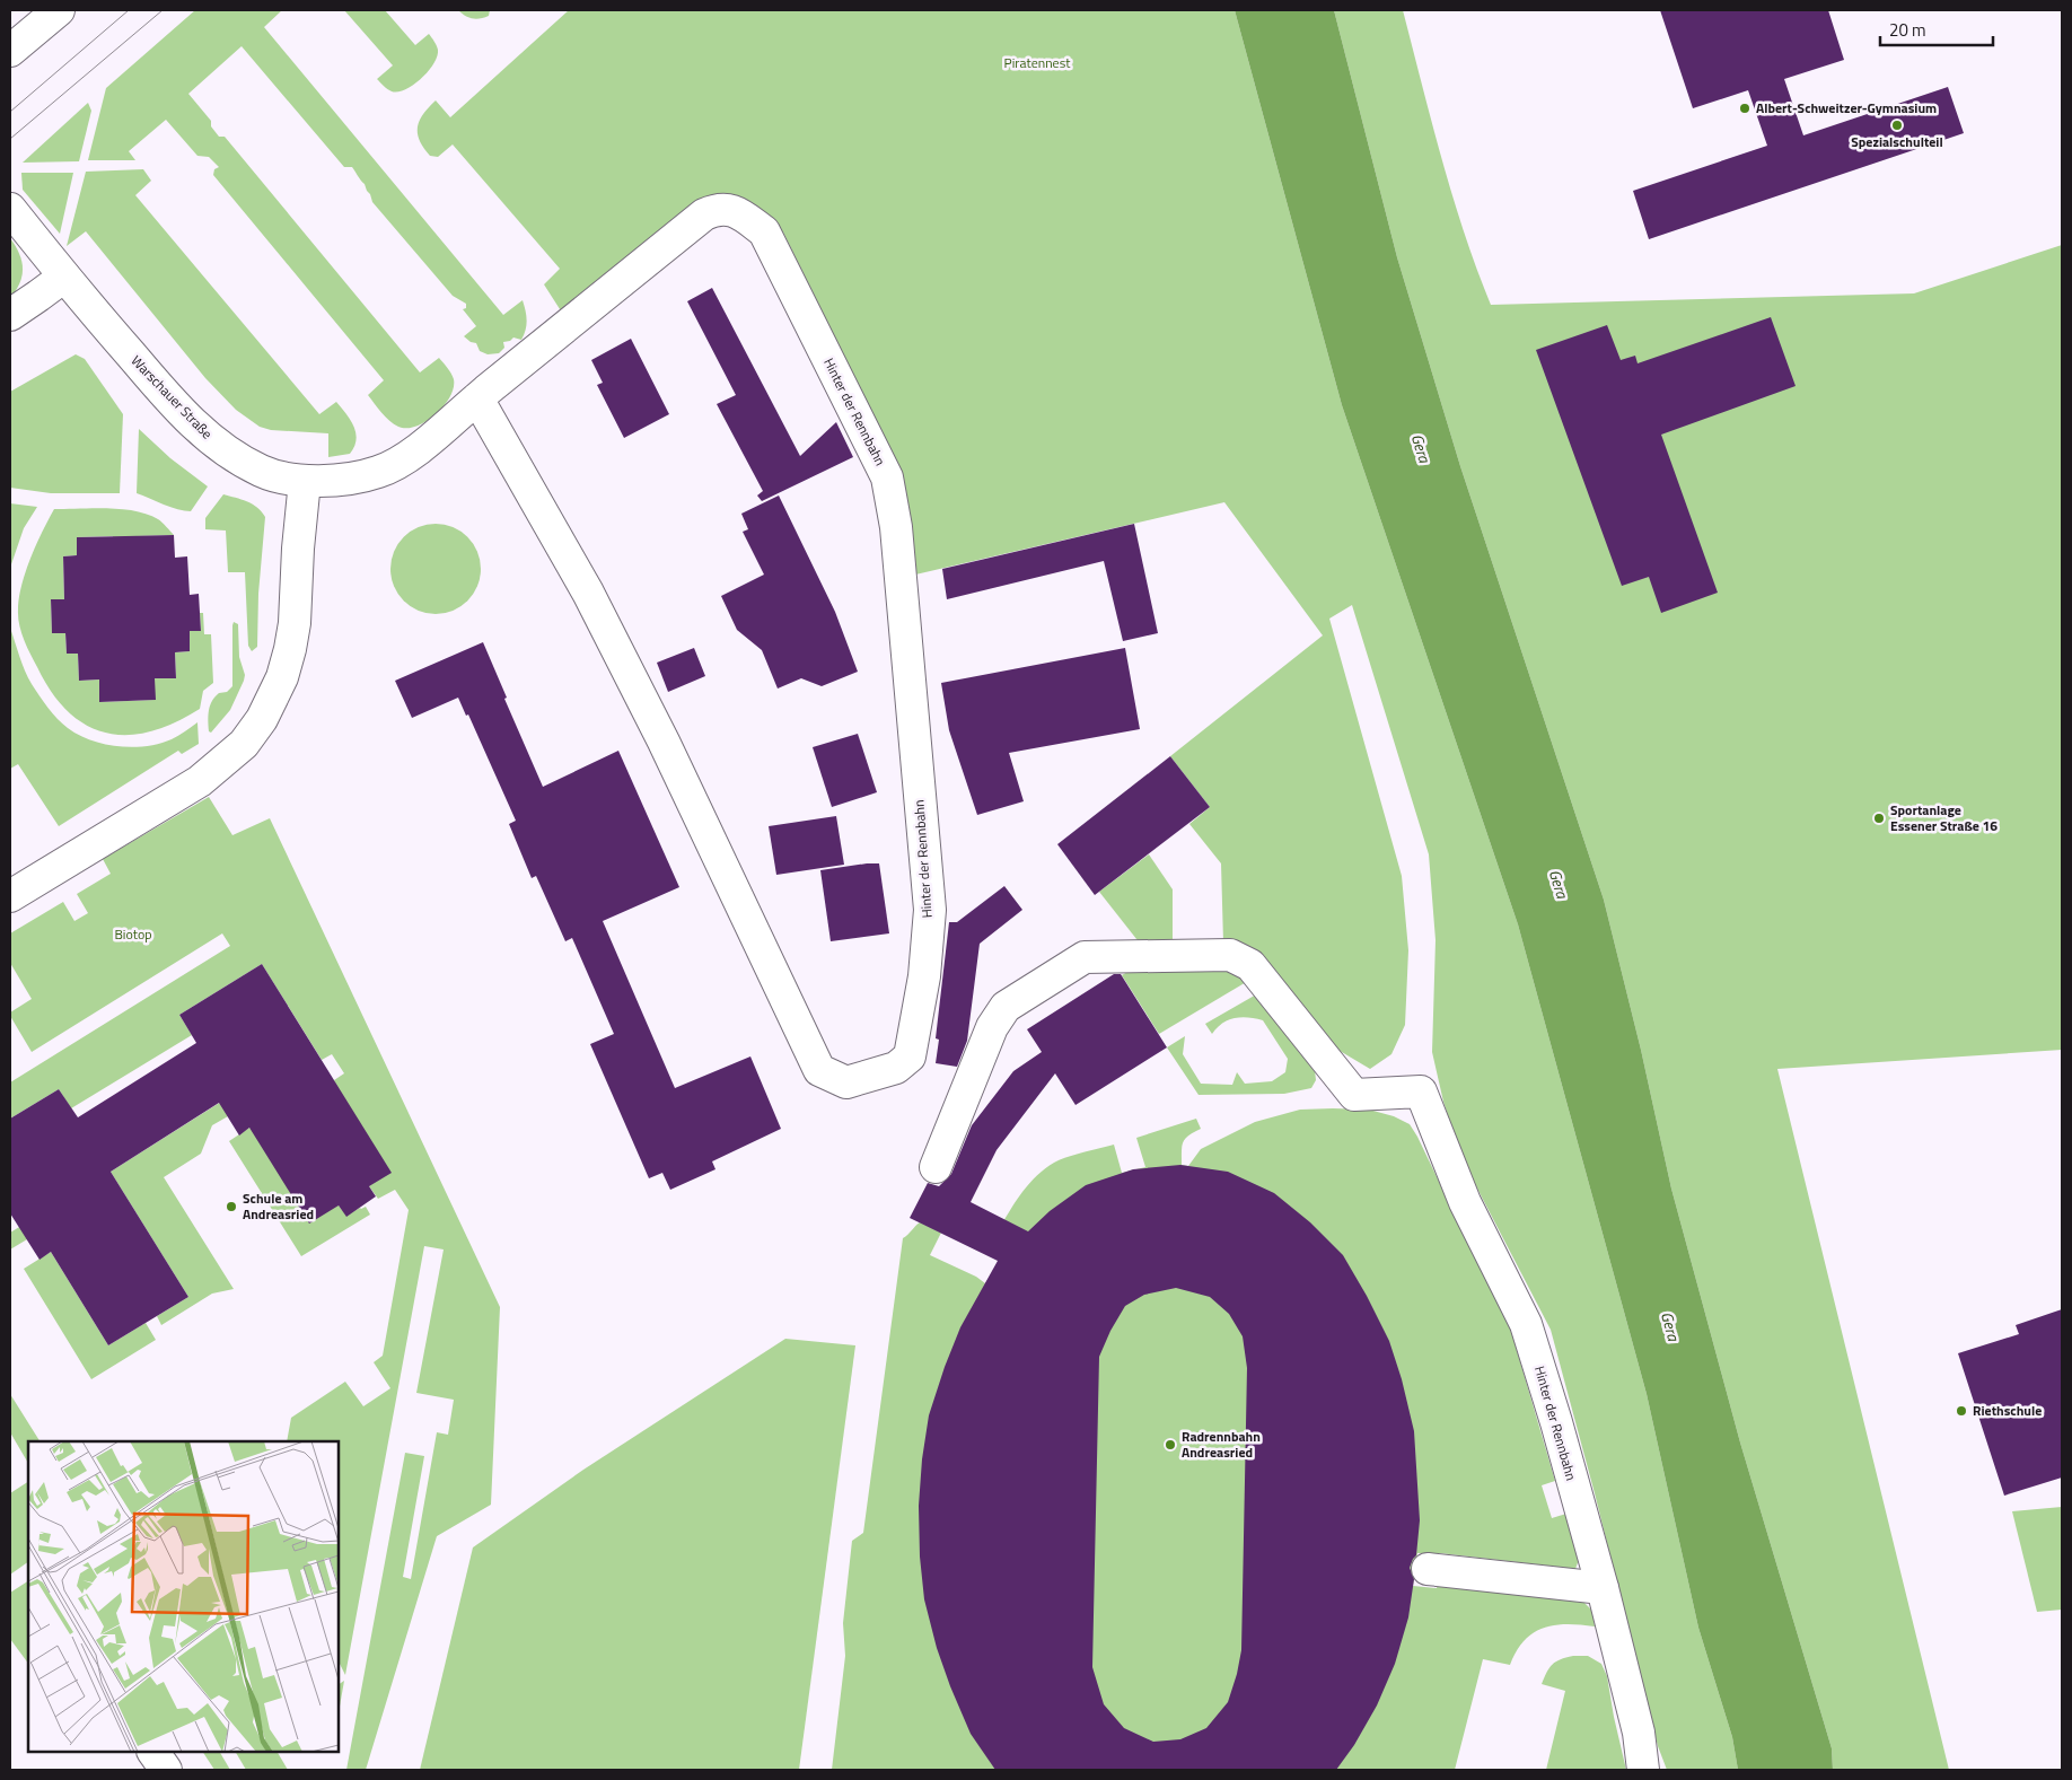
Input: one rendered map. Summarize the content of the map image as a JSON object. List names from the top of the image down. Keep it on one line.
{"streets":{"street":["Warschauer Straße","Hinter der Rennbahn"]},"crossings":[["Warschauer Straße","Hinter der Rennbahn"]],"water":["Gera"],"parks":["Piratennest","Biotop"],"places":["Albert-Schweitzer-Gymnasium","Spezialschulteil","Sportanlage Essener Straße 16","Schule am Andreasried","Riethschule","Radrennbahn Andreasried"],"scale_bar":"20 m"}
